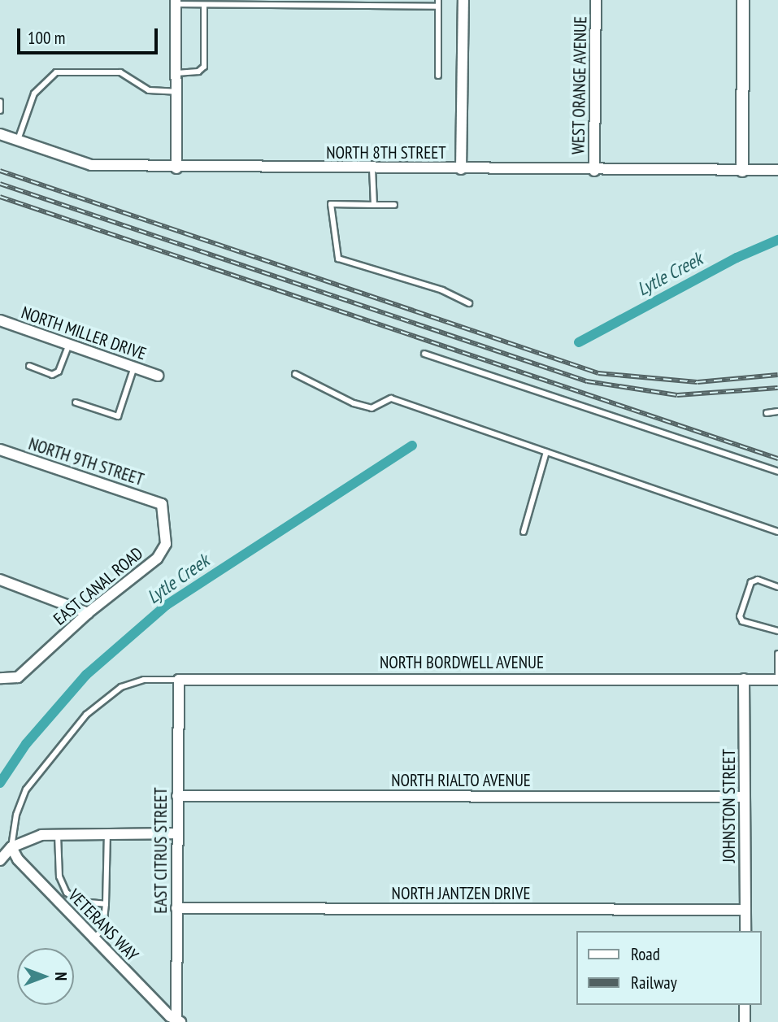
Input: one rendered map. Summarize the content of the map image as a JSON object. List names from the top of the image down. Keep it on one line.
{"streets":{"street":["WEST ORANGE AVENUE","NORTH 8TH STREET","NORTH MILLER DRIVE","NORTH 9TH STREET","EAST CANAL ROAD","NORTH BORDWELL AVENUE","NORTH RIALTO AVENUE","JOHNSTON STREET","EAST CITRUS STREET","NORTH JANTZEN DRIVE","VETERANS WAY"]},"crossings":[["WEST ORANGE AVENUE","NORTH 8TH STREET"],["NORTH 9TH STREET","EAST CANAL ROAD"],["NORTH BORDWELL AVENUE","JOHNSTON STREET"],["NORTH BORDWELL AVENUE","EAST CITRUS STREET"],["NORTH RIALTO AVENUE","JOHNSTON STREET"],["NORTH RIALTO AVENUE","EAST CITRUS STREET"],["JOHNSTON STREET","NORTH JANTZEN DRIVE"],["EAST CITRUS STREET","NORTH JANTZEN DRIVE"],["EAST CITRUS STREET","VETERANS WAY"]],"water":["Lytle Creek"],"legend":["Road","Railway"],"scale_bar":"100 m","north":"right"}
